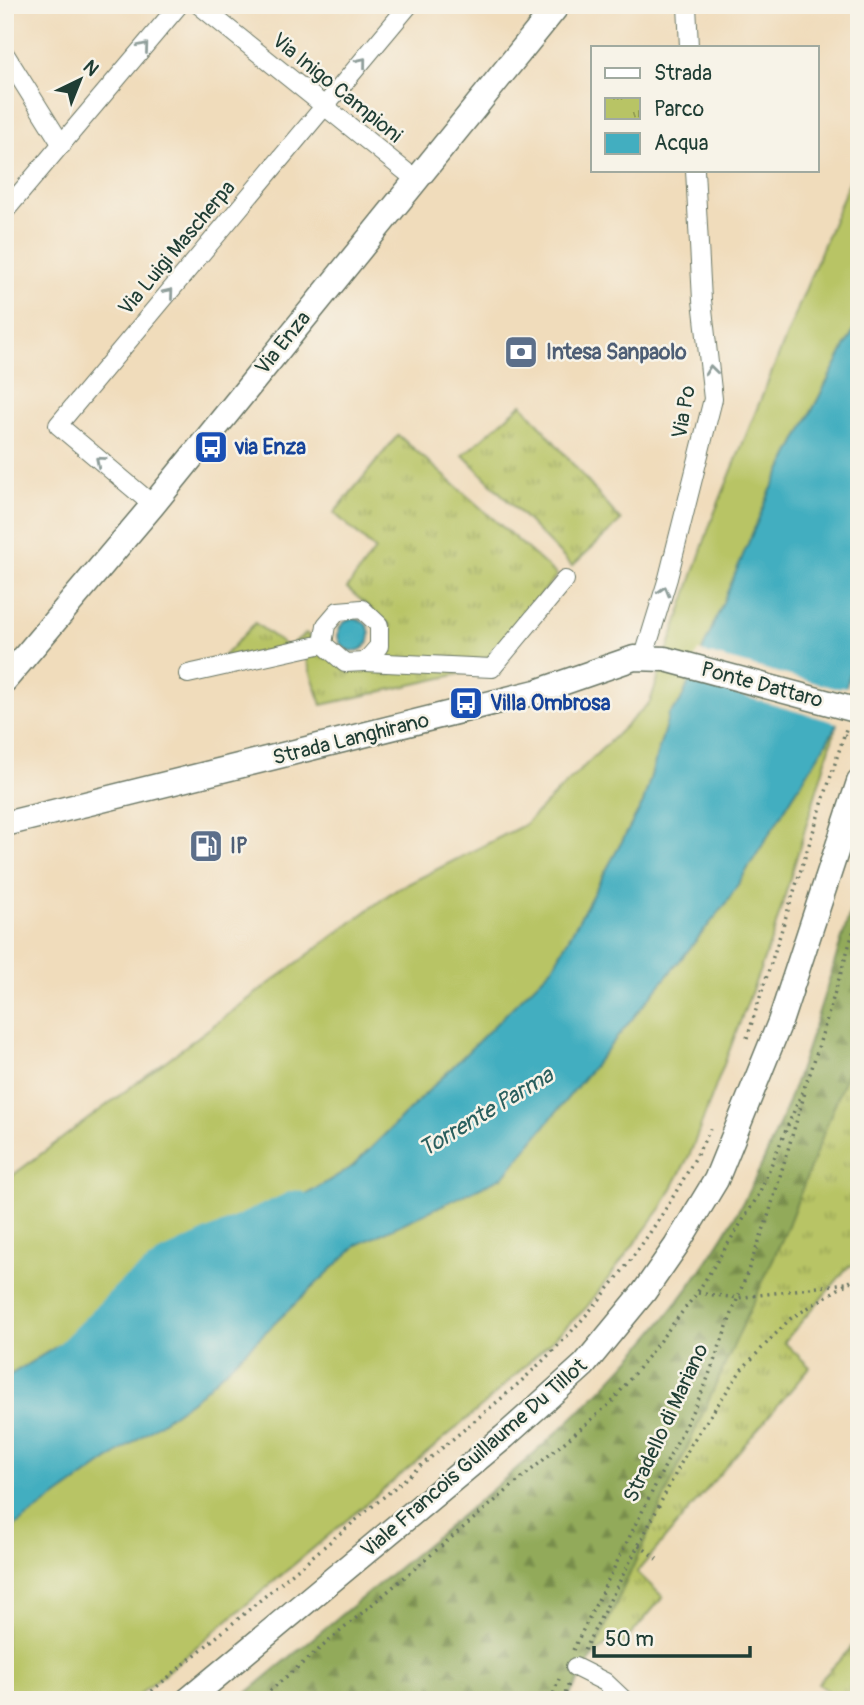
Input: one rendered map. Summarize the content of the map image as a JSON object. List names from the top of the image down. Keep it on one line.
{"streets":{"street":["Via Inigo Campioni","Via Luigi Mascherpa","Via Enza","Via Po","Ponte Dattaro","Strada Langhirano","Viale Francois Guillaume Du Tillot"],"path":["Stradello di Mariano"]},"crossings":[["Via Inigo Campioni","Via Luigi Mascherpa"],["Via Inigo Campioni","Via Enza"],["Via Luigi Mascherpa","Via Enza"],["Via Po","Ponte Dattaro"],["Via Po","Strada Langhirano"],["Ponte Dattaro","Strada Langhirano"]],"one_way":["Via Luigi Mascherpa","Via Po"],"water":["Torrente Parma"],"places":{"bank":["Intesa Sanpaolo"],"bus stop":["via Enza","Villa Ombrosa"],"fuel station":["IP"]},"legend":["Strada","Parco","Acqua"],"scale_bar":"50 m","north":"top right"}
